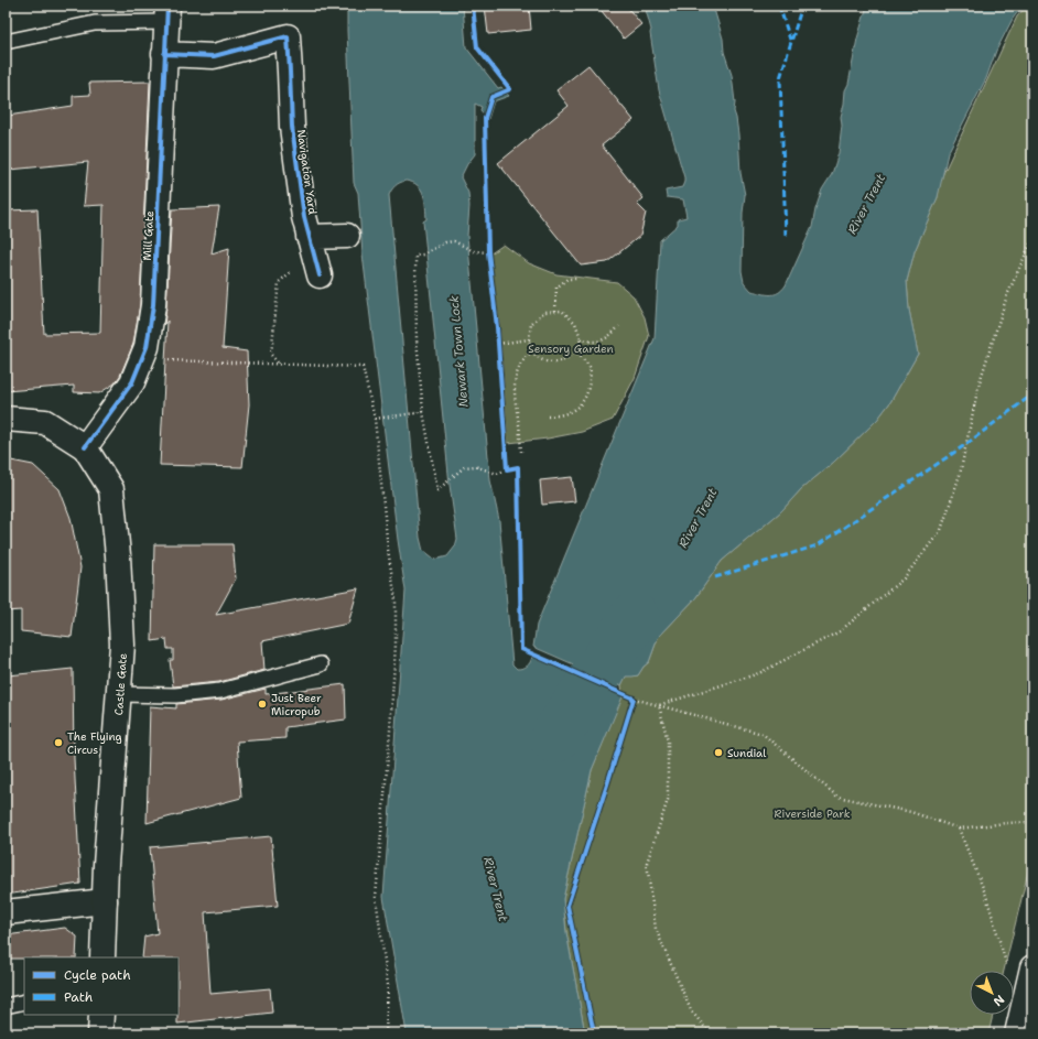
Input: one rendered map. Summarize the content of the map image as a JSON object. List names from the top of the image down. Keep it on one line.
{"streets":{"street":["Navigation Yard","Mill Gate","Castle Gate"]},"crossings":[["Navigation Yard","Mill Gate"],["Mill Gate","Castle Gate"]],"water":["River Trent","Newark Town Lock"],"parks":["Sensory Garden","Riverside Park"],"places":["Just Beer Micropub","The Flying Circus","Sundial"],"legend":["Cycle path","Path"],"north":"bottom right"}
